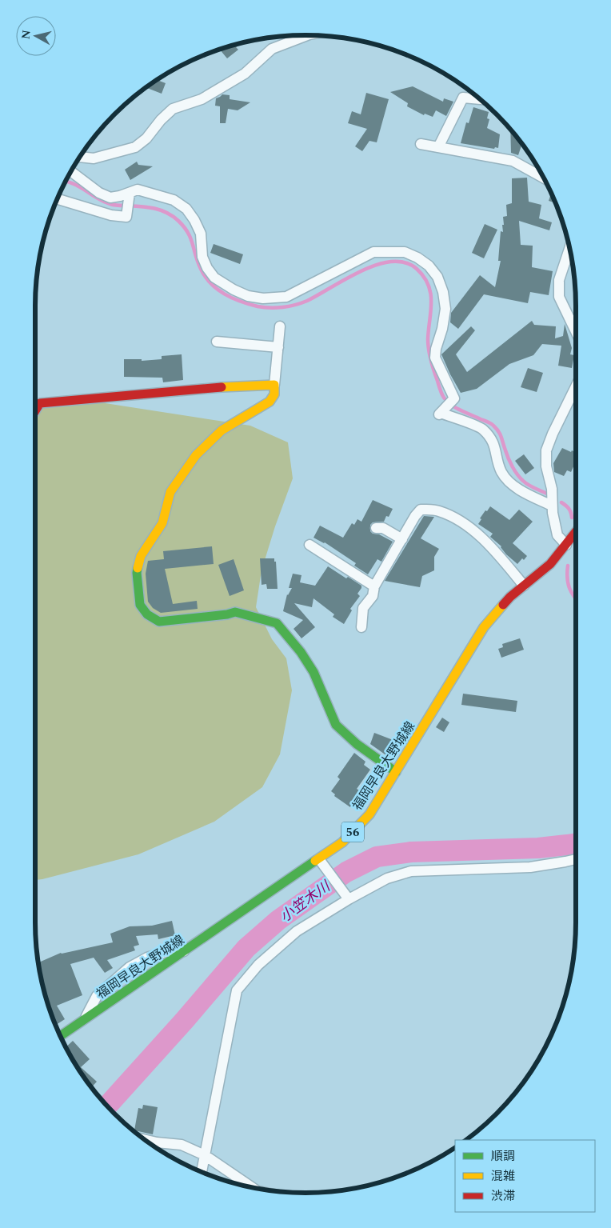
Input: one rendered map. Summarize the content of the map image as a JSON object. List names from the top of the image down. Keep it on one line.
{"streets":{"street":["福岡早良大野城線","56"]},"water":["小笠木川"],"legend":["順調","混雑","渋滞"],"north":"left"}
